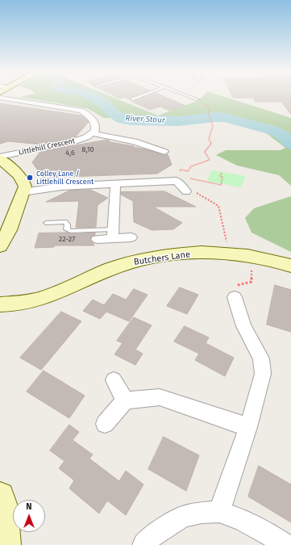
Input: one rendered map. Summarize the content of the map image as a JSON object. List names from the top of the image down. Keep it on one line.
{"streets":{"main road":["Butchers Lane"],"street":["Littlehill Crescent"]},"water":["River Stour"],"places":["Colley Lane / Littlehill Crescent"],"house_numbers":["8,10","4,6","22-27"],"north":"top"}
